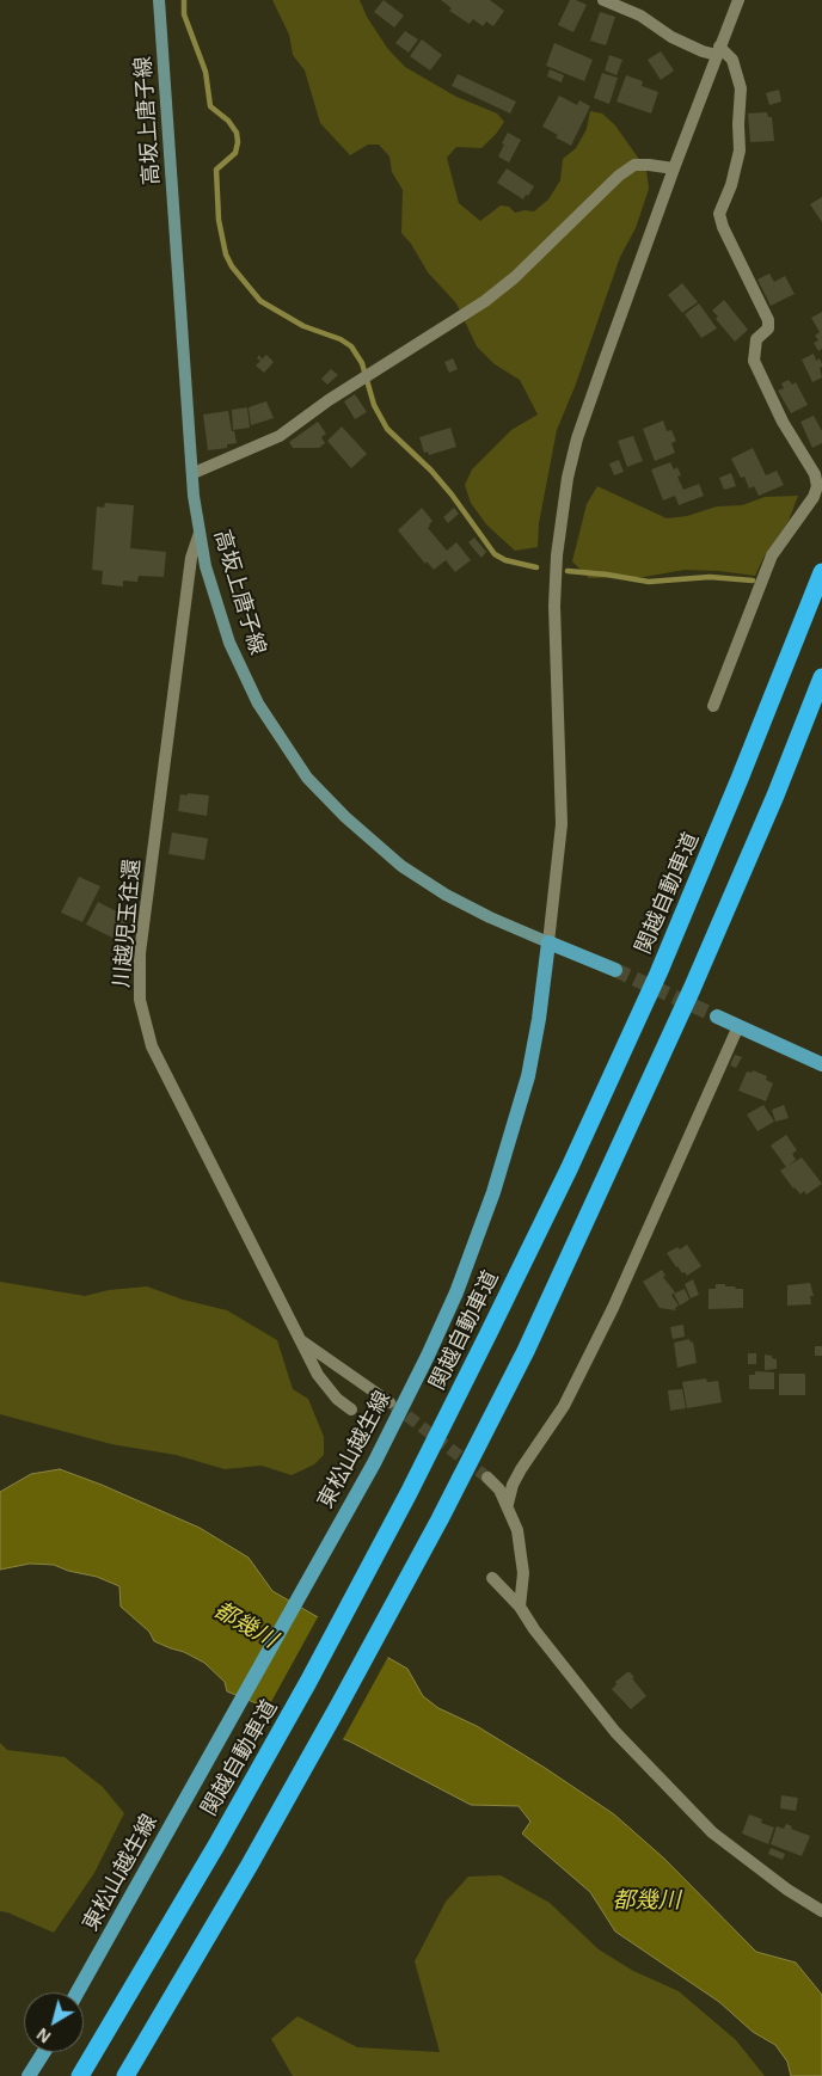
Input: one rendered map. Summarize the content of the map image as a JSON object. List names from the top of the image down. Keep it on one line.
{"streets":{"highway":["関越自動車道"],"main road":["高坂上唐子線","東松山越生線"],"street":["川越児玉往還"]},"crossings":[["高坂上唐子線","川越児玉往還"],["高坂上唐子線","東松山越生線"]],"water":["都幾川"],"north":"bottom left"}
